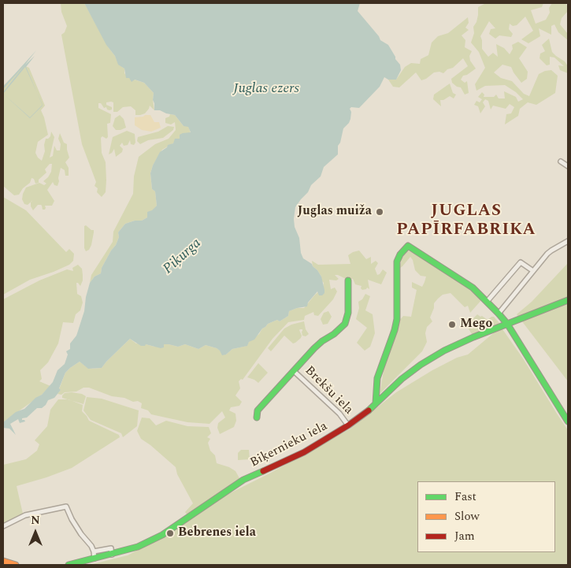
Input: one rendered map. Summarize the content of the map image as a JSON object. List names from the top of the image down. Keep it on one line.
{"streets":{"main road":["Brekšu iela","Biķernieku iela"]},"crossings":[["Brekšu iela","Biķernieku iela"]],"districts":["JUGLAS PAPĪRFABRIKA"],"water":["Juglas ezers","Piķurga"],"places":["Juglas muiža","Mego","Bebrenes iela"],"legend":["Fast","Slow","Jam"],"north":"top"}
